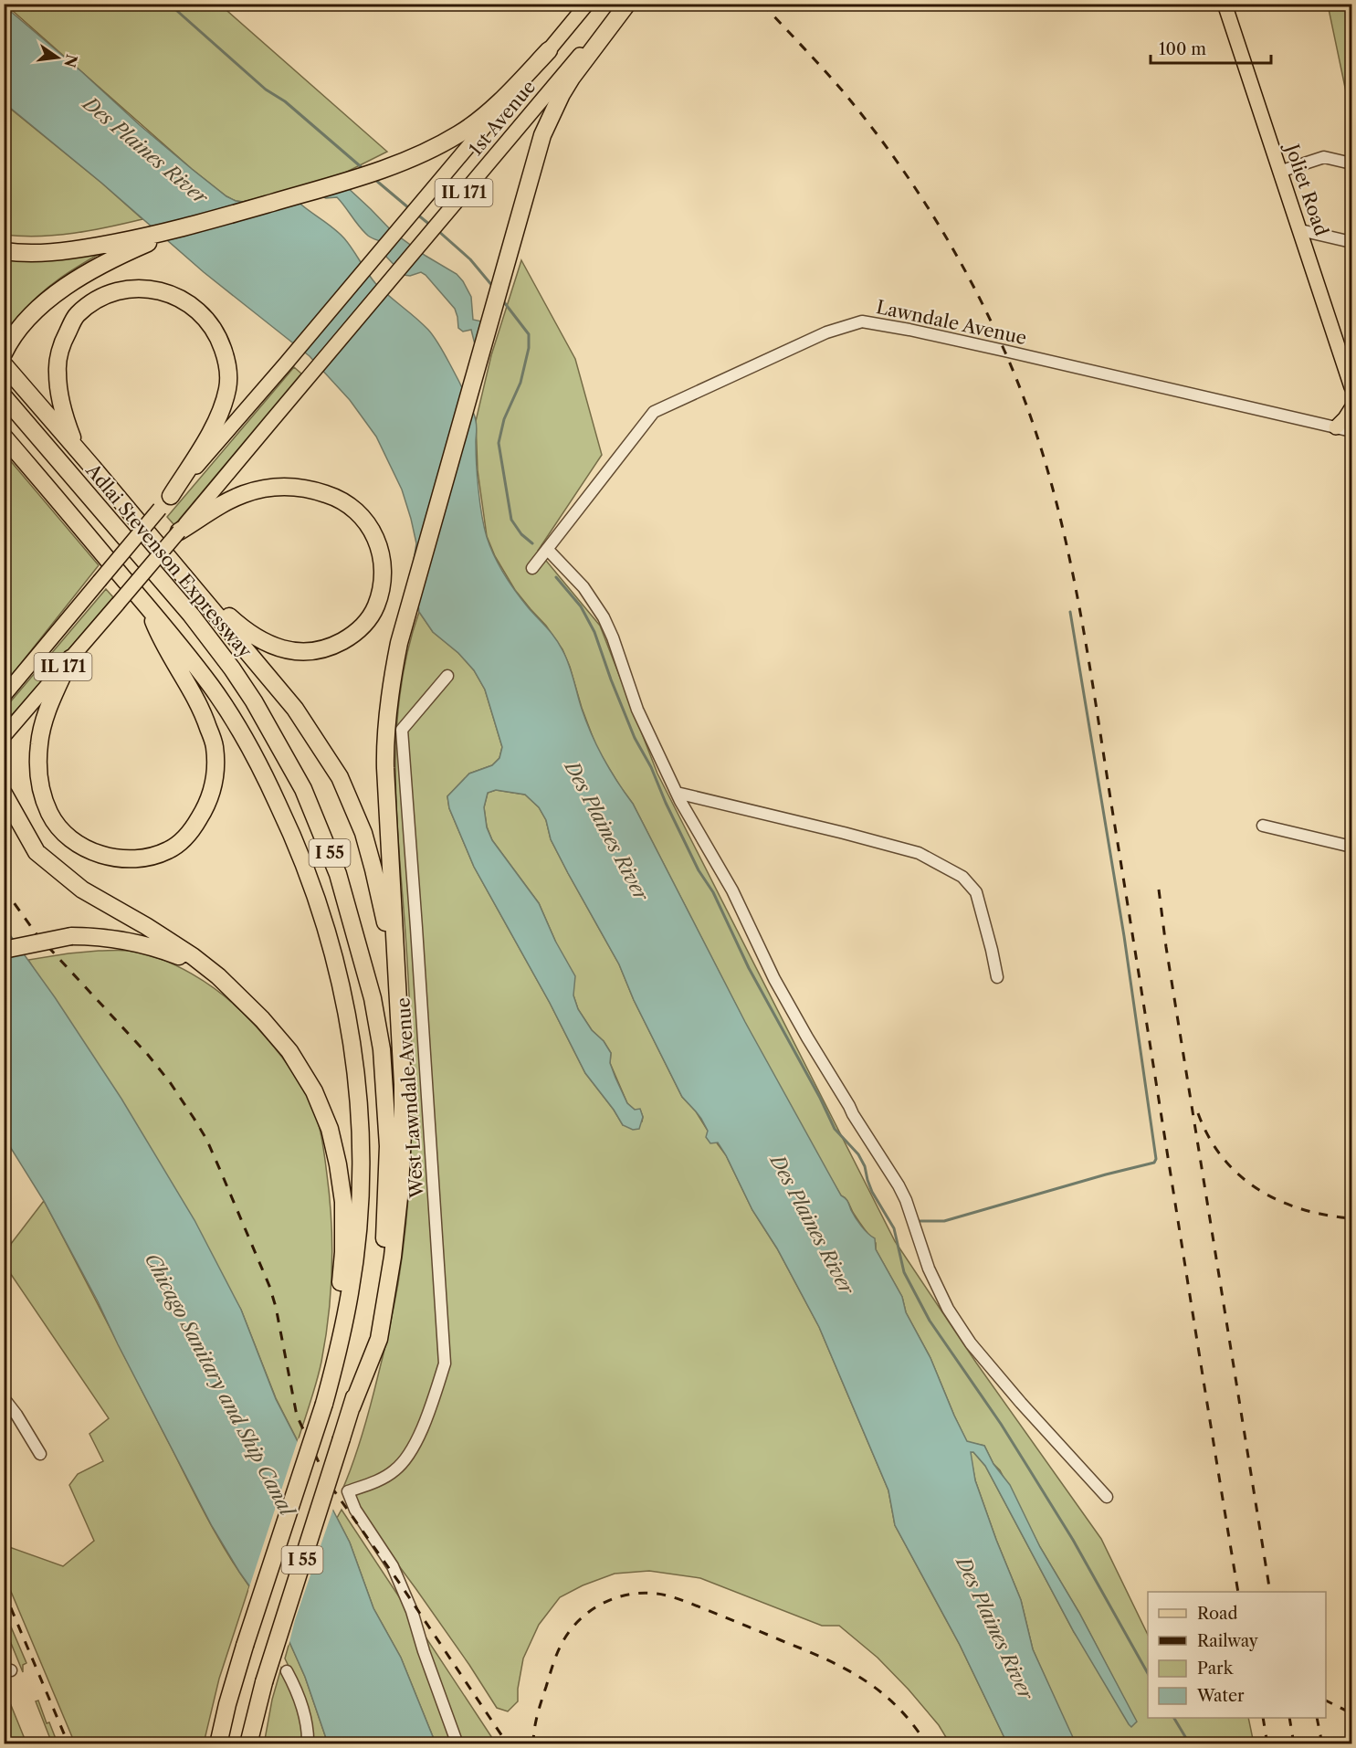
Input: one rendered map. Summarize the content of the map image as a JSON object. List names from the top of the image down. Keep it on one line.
{"streets":{"highway":["Adlai Stevenson Expressway","I 55"],"main road":["1st Avenue","Joliet Road","IL 171"],"street":["Lawndale Avenue","West Lawndale Avenue"]},"crossings":[["1st Avenue","IL 171"]],"water":["Des Plaines River","Chicago Sanitary and Ship Canal"],"legend":["Road","Railway","Park","Water"],"scale_bar":"100 m","north":"right"}
